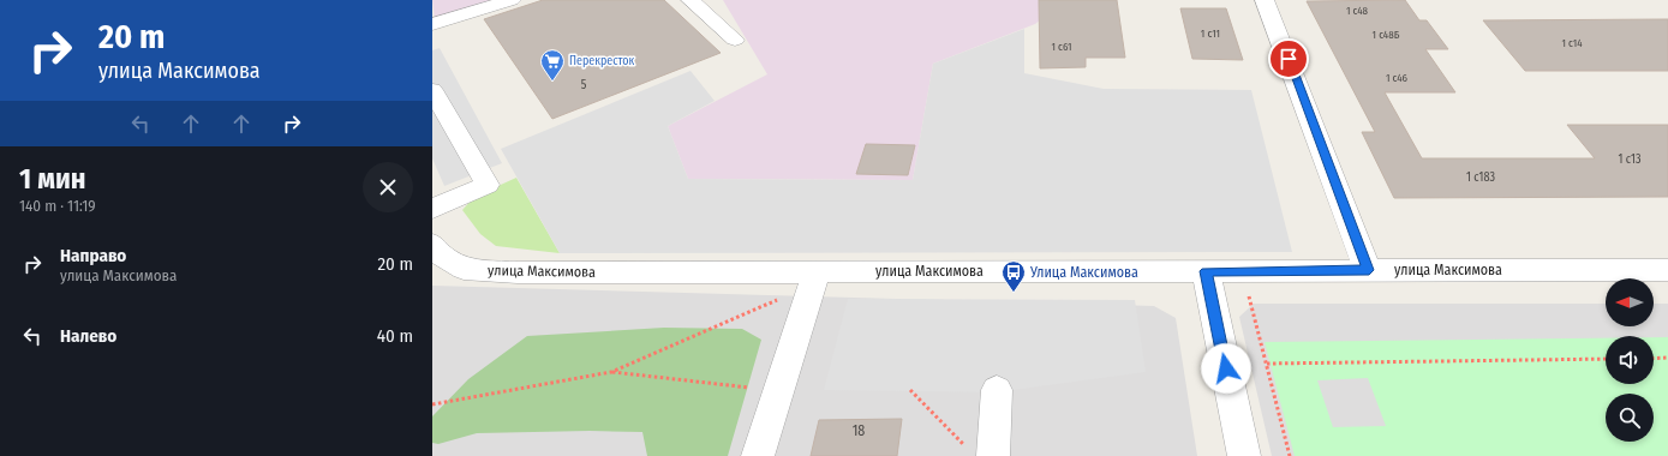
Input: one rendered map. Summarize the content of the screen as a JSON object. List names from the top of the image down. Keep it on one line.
{"streets":{"street":["улица Максимова"]},"places":{"supermarket":["Перекресток"],"bus stop":["Улица Максимова"]},"house_numbers":["1 с48","1 с11","1 с48Б","1 с14","1 с61","1 с46","5","1 с13","1 с183","18"],"north":"left","page":{"turn":["20 m","улица Максимова"],"heading":["1 мин","140 m · 11:19"],"list":[{"name":"Направо","note":"улица Максимова","value":"20 m"},{"name":"Налево","value":"40 m"}]}}
